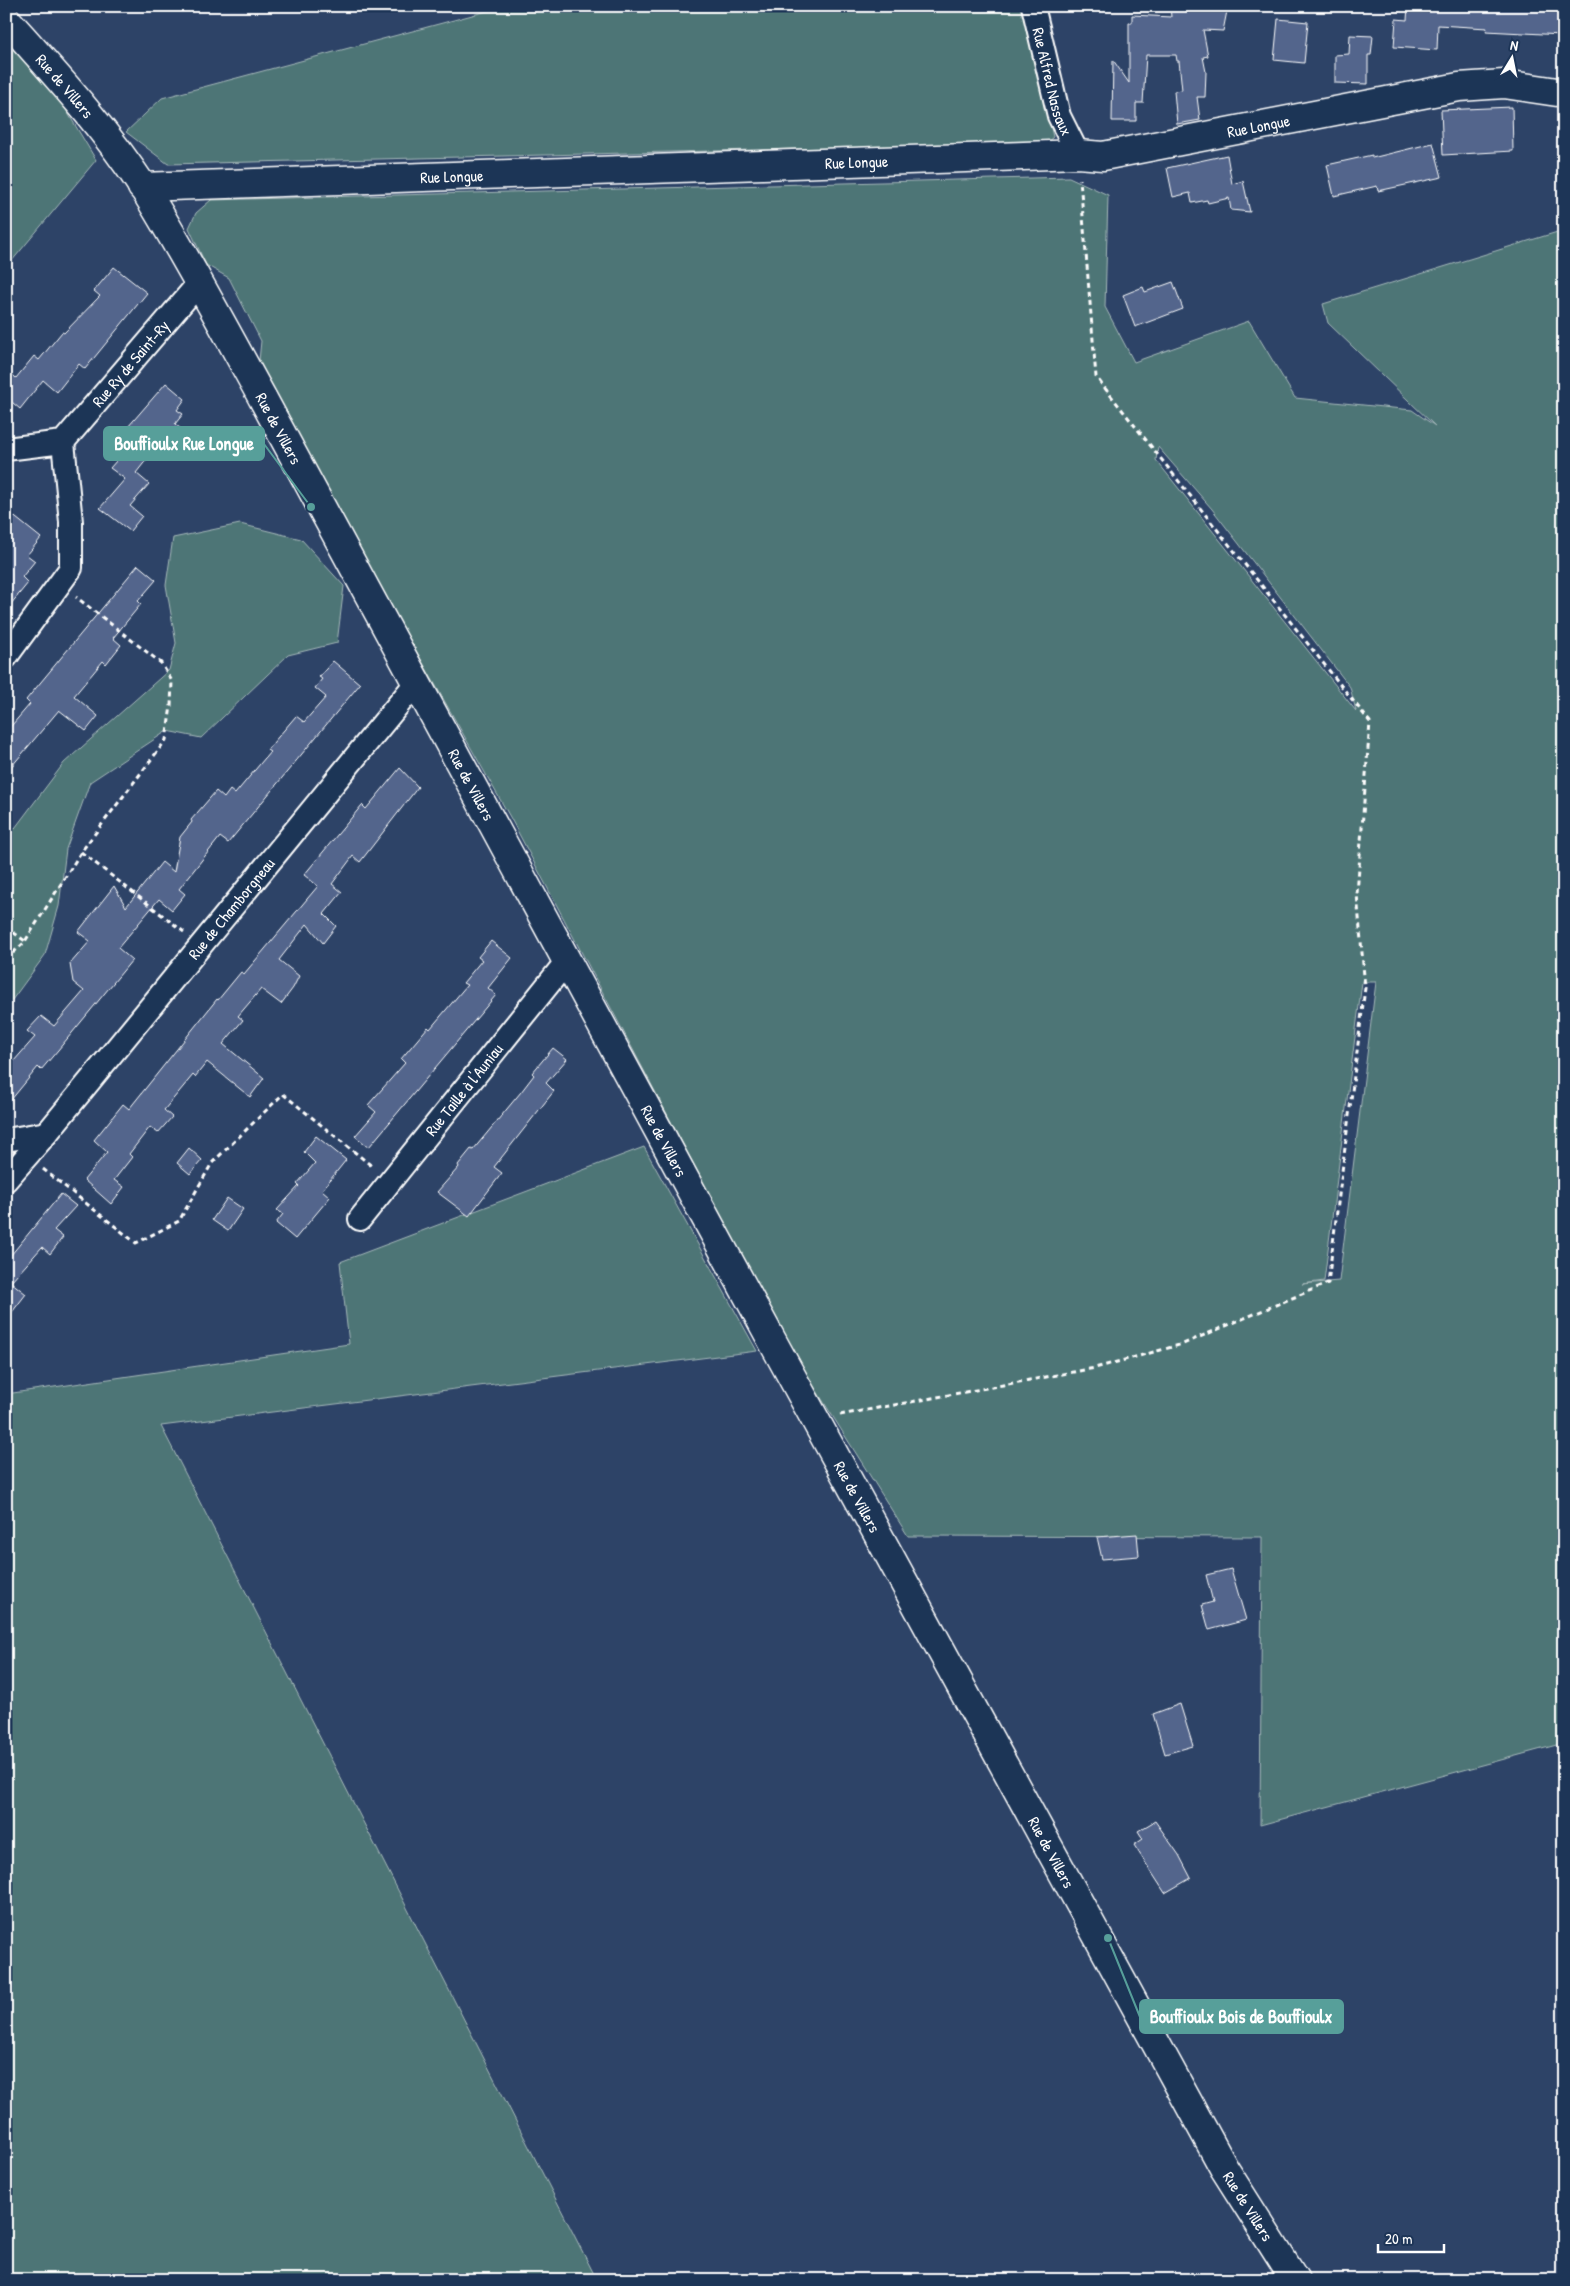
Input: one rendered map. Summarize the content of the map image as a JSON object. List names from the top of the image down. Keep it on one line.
{"streets":{"street":["Rue Alfred Nassaux","Rue de Villers","Rue Longue","Rue Ry de Saint-Ry","Rue de Chamborgneau","Rue Taille à l'Auniau"]},"crossings":[["Rue Alfred Nassaux","Rue Longue"],["Rue de Villers","Rue Longue"],["Rue de Villers","Rue Ry de Saint-Ry"],["Rue de Villers","Rue de Chamborgneau"],["Rue de Villers","Rue Taille à l'Auniau"]],"places":["Bouffioulx Rue Longue","Bouffioulx Bois de Bouffioulx"],"scale_bar":"20 m","north":"top"}
